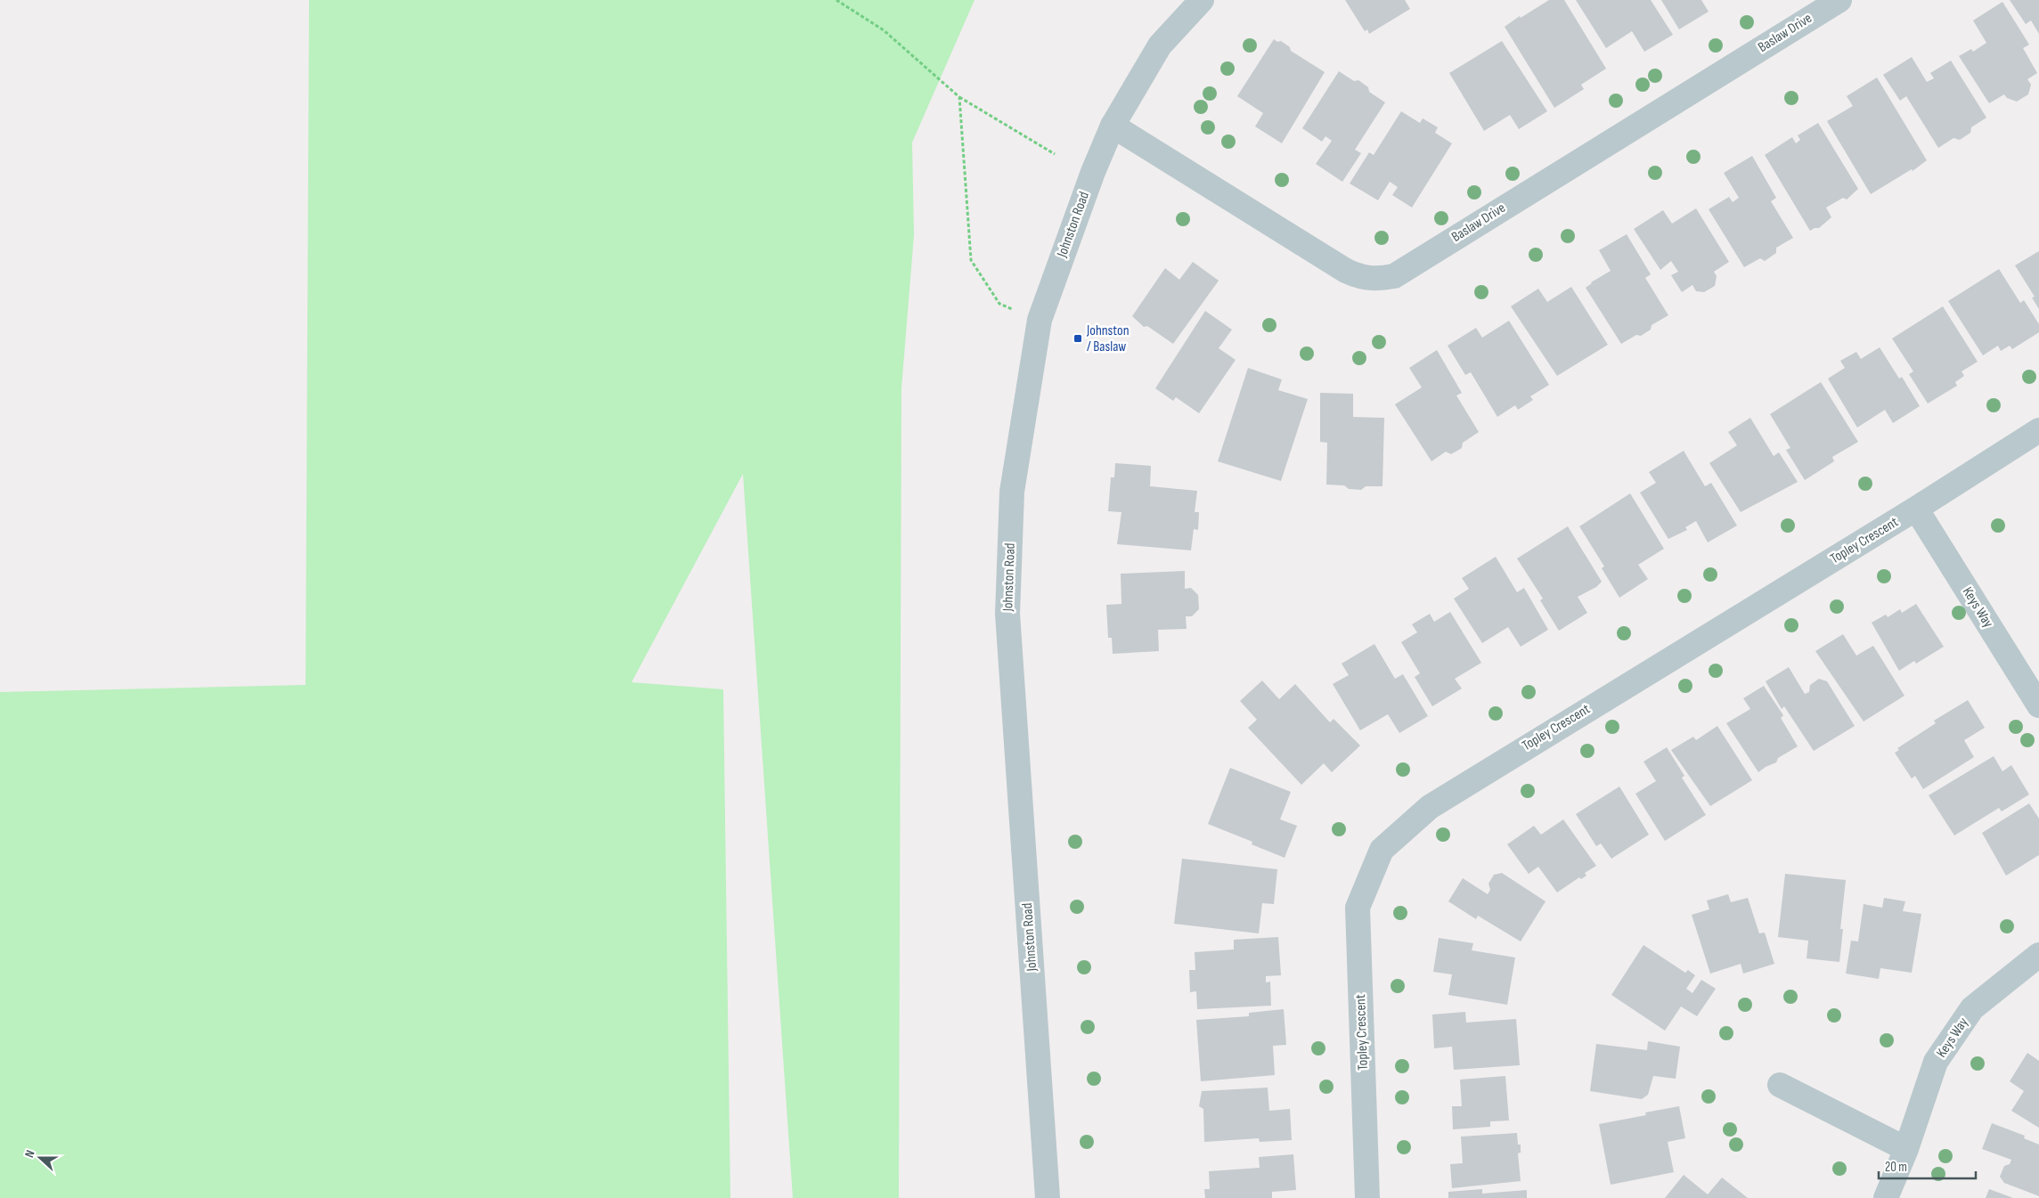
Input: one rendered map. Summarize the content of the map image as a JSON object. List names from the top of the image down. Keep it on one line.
{"streets":{"street":["Baslaw Drive","Johnston Road","Topley Crescent","Keys Way"]},"crossings":[["Baslaw Drive","Johnston Road"],["Topley Crescent","Keys Way"]],"places":{"transit":["Johnston / Baslaw"]},"scale_bar":"20 m","north":"left"}
